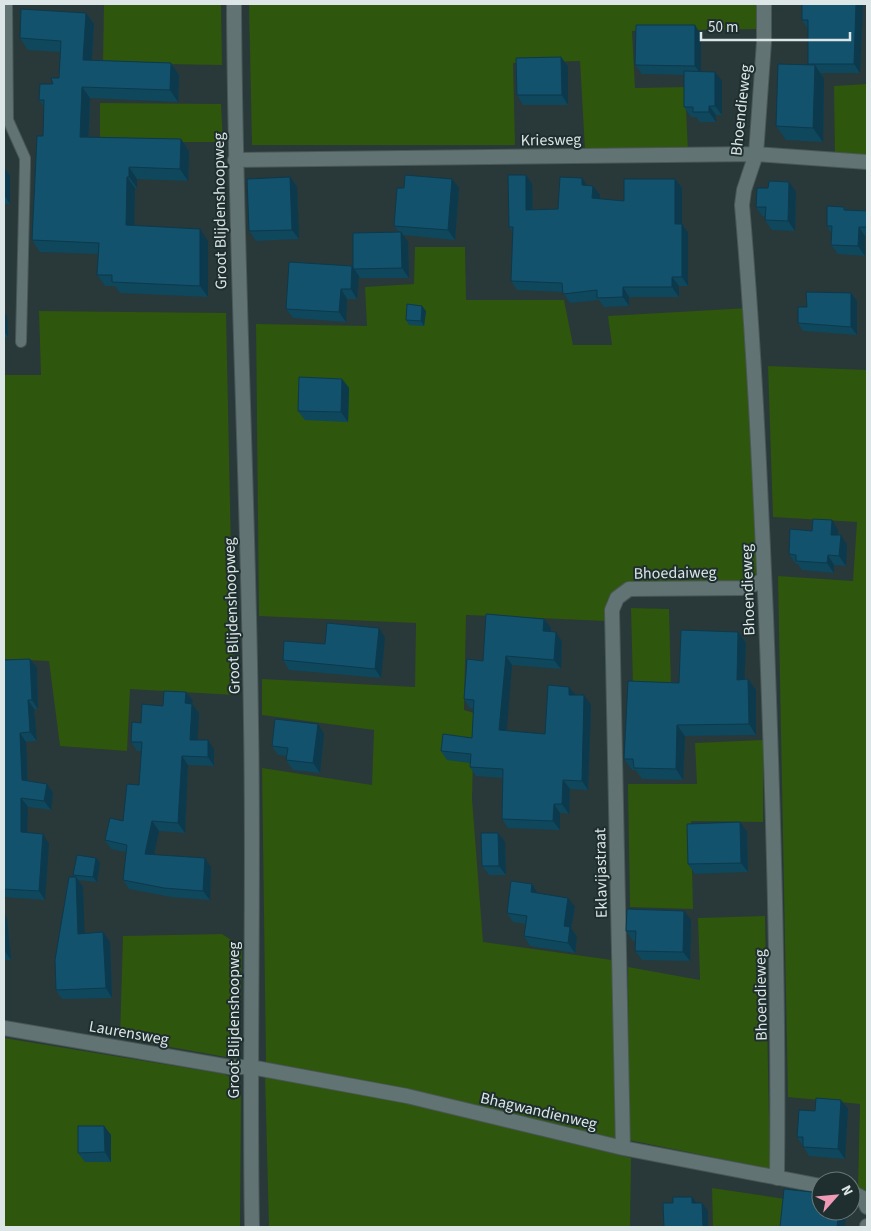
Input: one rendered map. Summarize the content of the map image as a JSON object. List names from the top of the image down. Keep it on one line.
{"streets":{"street":["Bhoendieweg","Kriesweg","Groot Blijdenshoopweg","Bhoedaiweg","Eklavijastraat","Laurensweg","Bhagwandienweg"]},"crossings":[["Bhoendieweg","Kriesweg"],["Bhoendieweg","Bhoedaiweg"],["Bhoendieweg","Bhagwandienweg"],["Kriesweg","Groot Blijdenshoopweg"],["Groot Blijdenshoopweg","Laurensweg"],["Groot Blijdenshoopweg","Bhagwandienweg"],["Bhoedaiweg","Eklavijastraat"],["Eklavijastraat","Bhagwandienweg"],["Laurensweg","Bhagwandienweg"]],"scale_bar":"50 m","north":"top right"}
